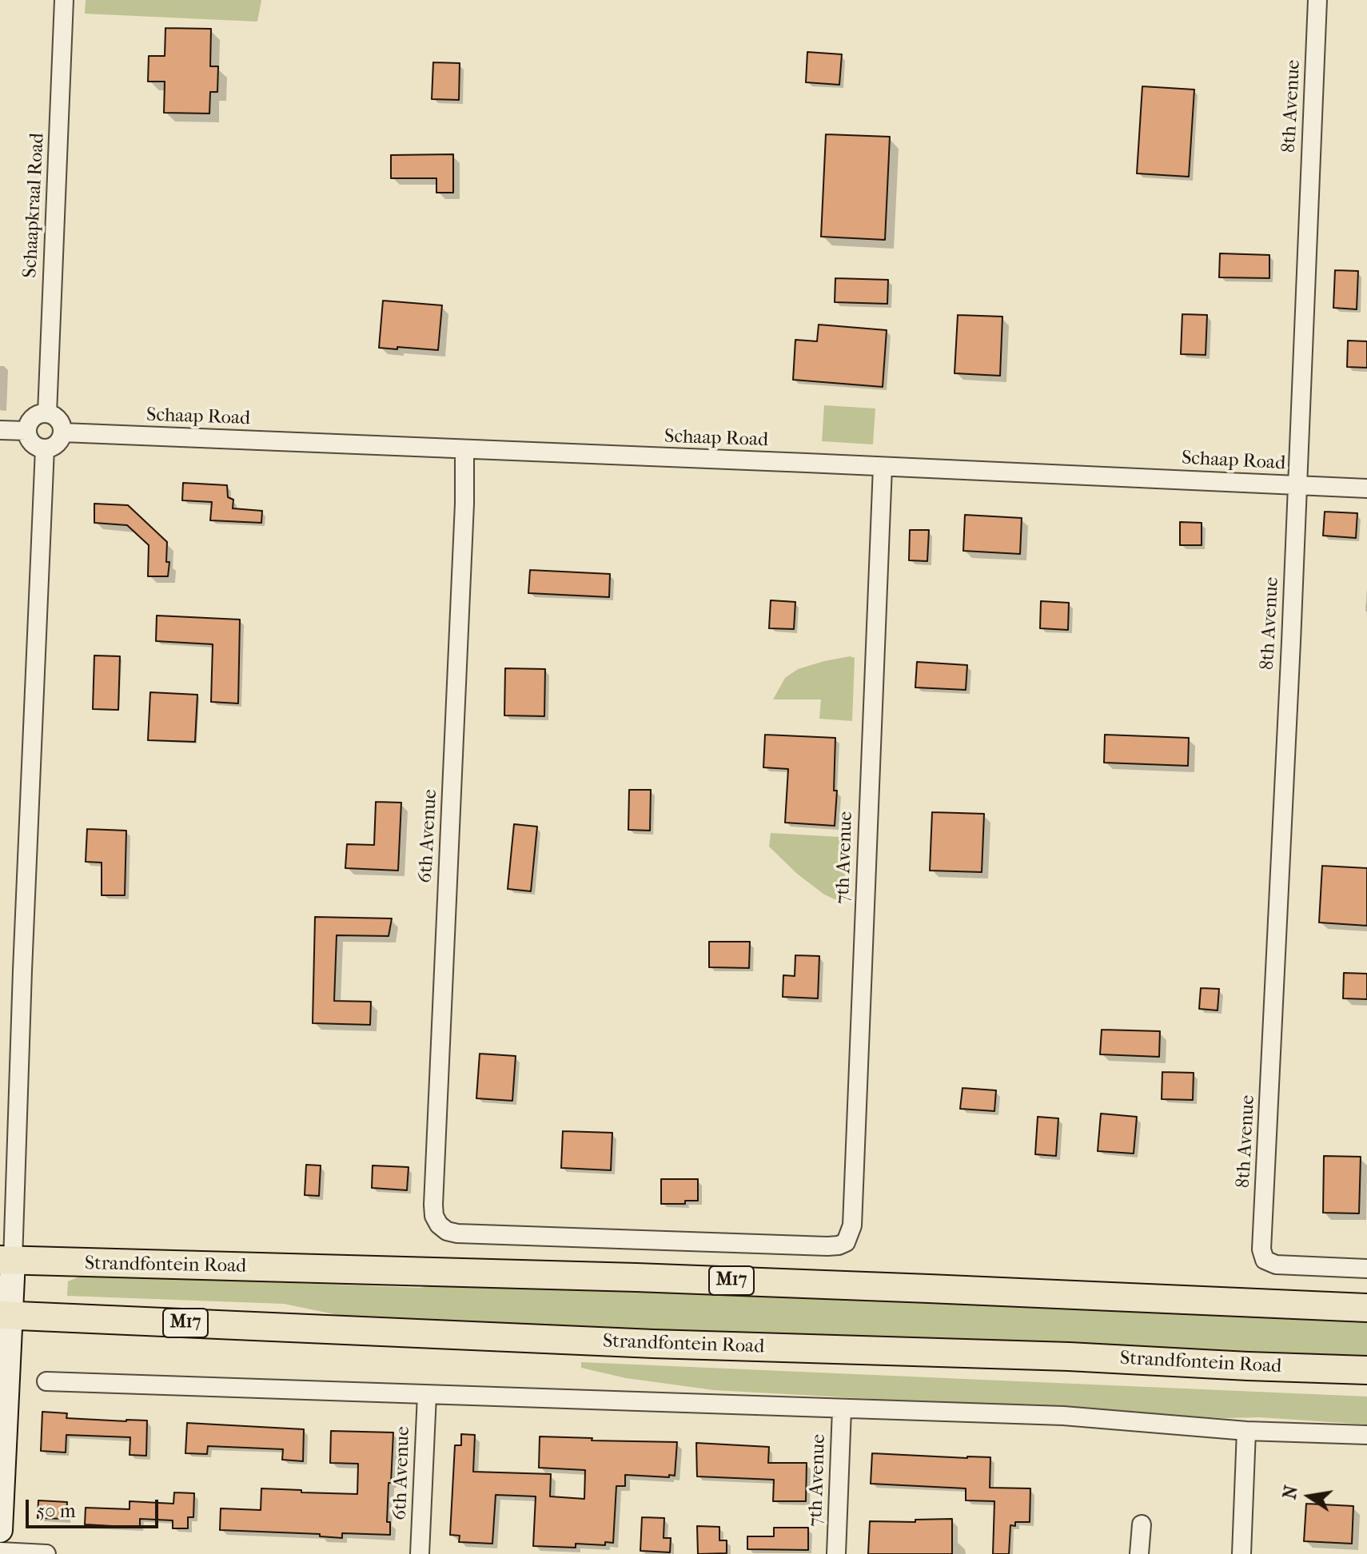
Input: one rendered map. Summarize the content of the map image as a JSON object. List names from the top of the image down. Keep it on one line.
{"streets":{"main road":["Strandfontein Road","M17"],"street":["8th Avenue","Schaapkraal Road","Schaap Road","6th Avenue","7th Avenue"]},"crossings":[["8th Avenue","Schaap Road"],["Schaapkraal Road","Schaap Road"],["Schaap Road","6th Avenue"],["Schaap Road","7th Avenue"],["6th Avenue","7th Avenue"]],"scale_bar":"50 m","north":"left"}
